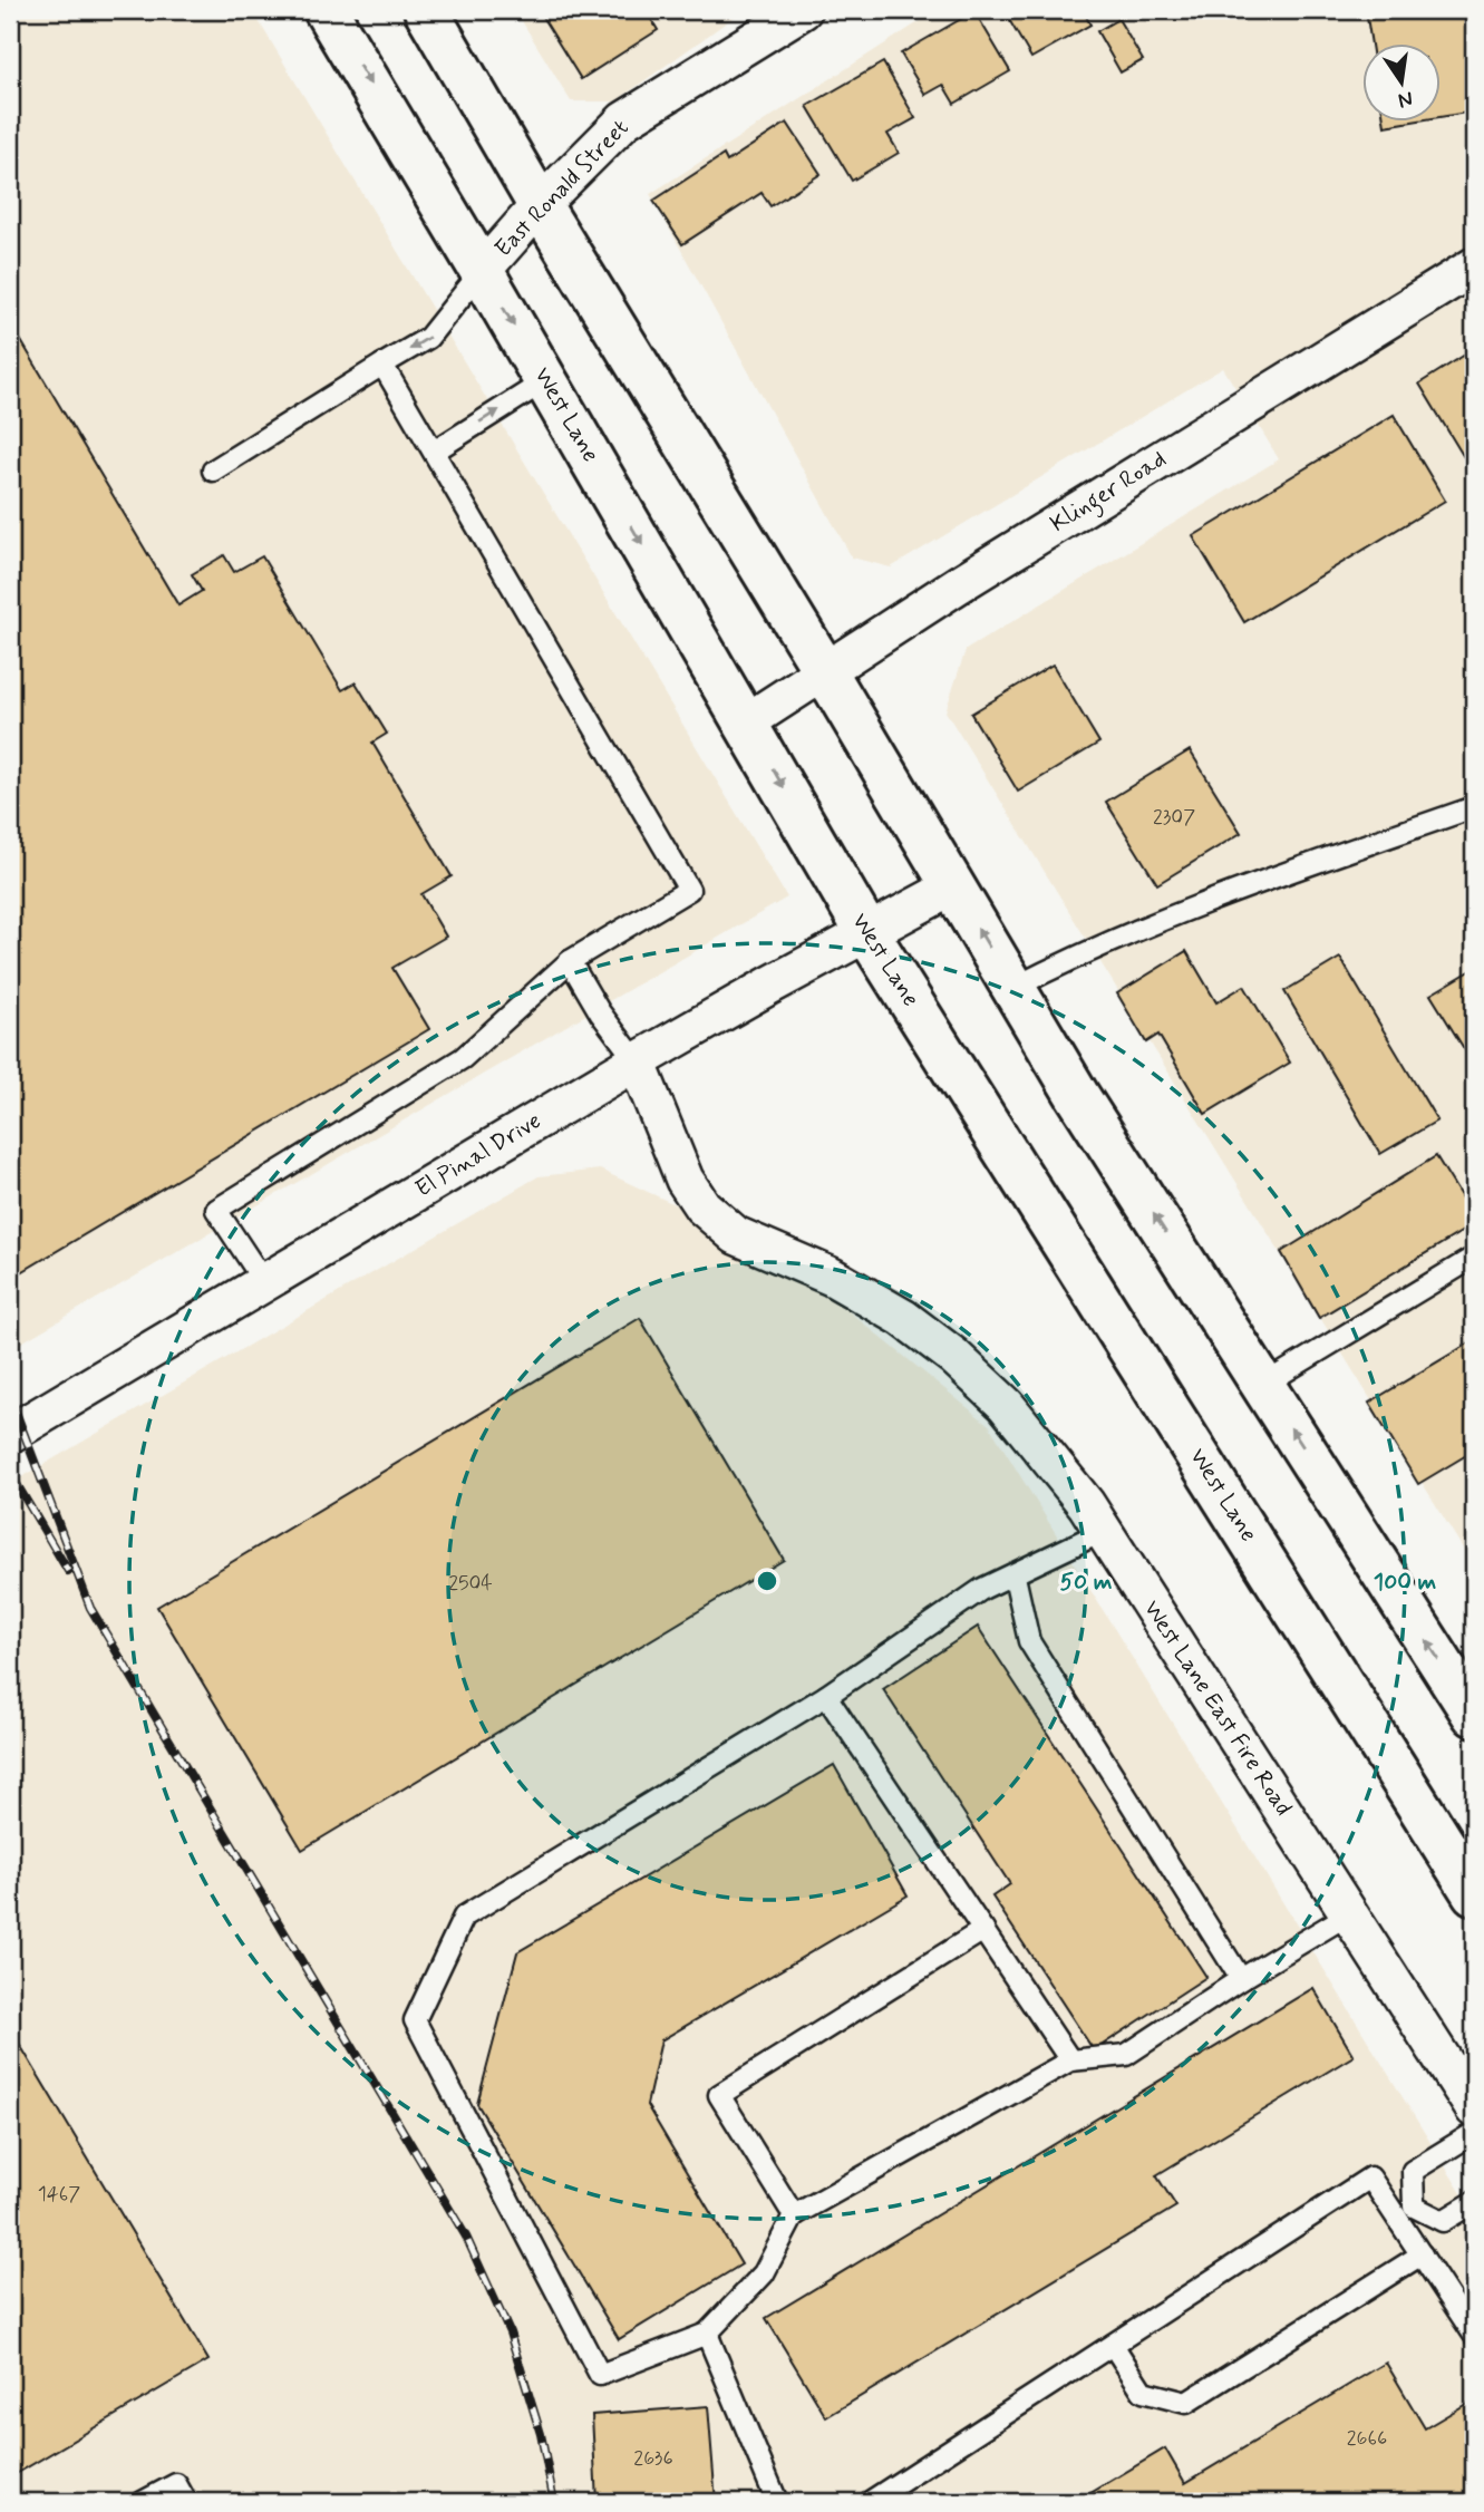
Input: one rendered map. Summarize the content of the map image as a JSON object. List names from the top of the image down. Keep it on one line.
{"streets":{"main road":["West Lane"],"street":["East Ronald Street","Klinger Road","El Pinal Drive","West Lane East Fire Road"]},"crossings":[["East Ronald Street","West Lane"],["West Lane","Klinger Road"],["West Lane","El Pinal Drive"],["El Pinal Drive","West Lane East Fire Road"]],"house_numbers":["2307","2504","1467","2666","2636"],"north":"bottom","rings":["50 m","100 m"]}
